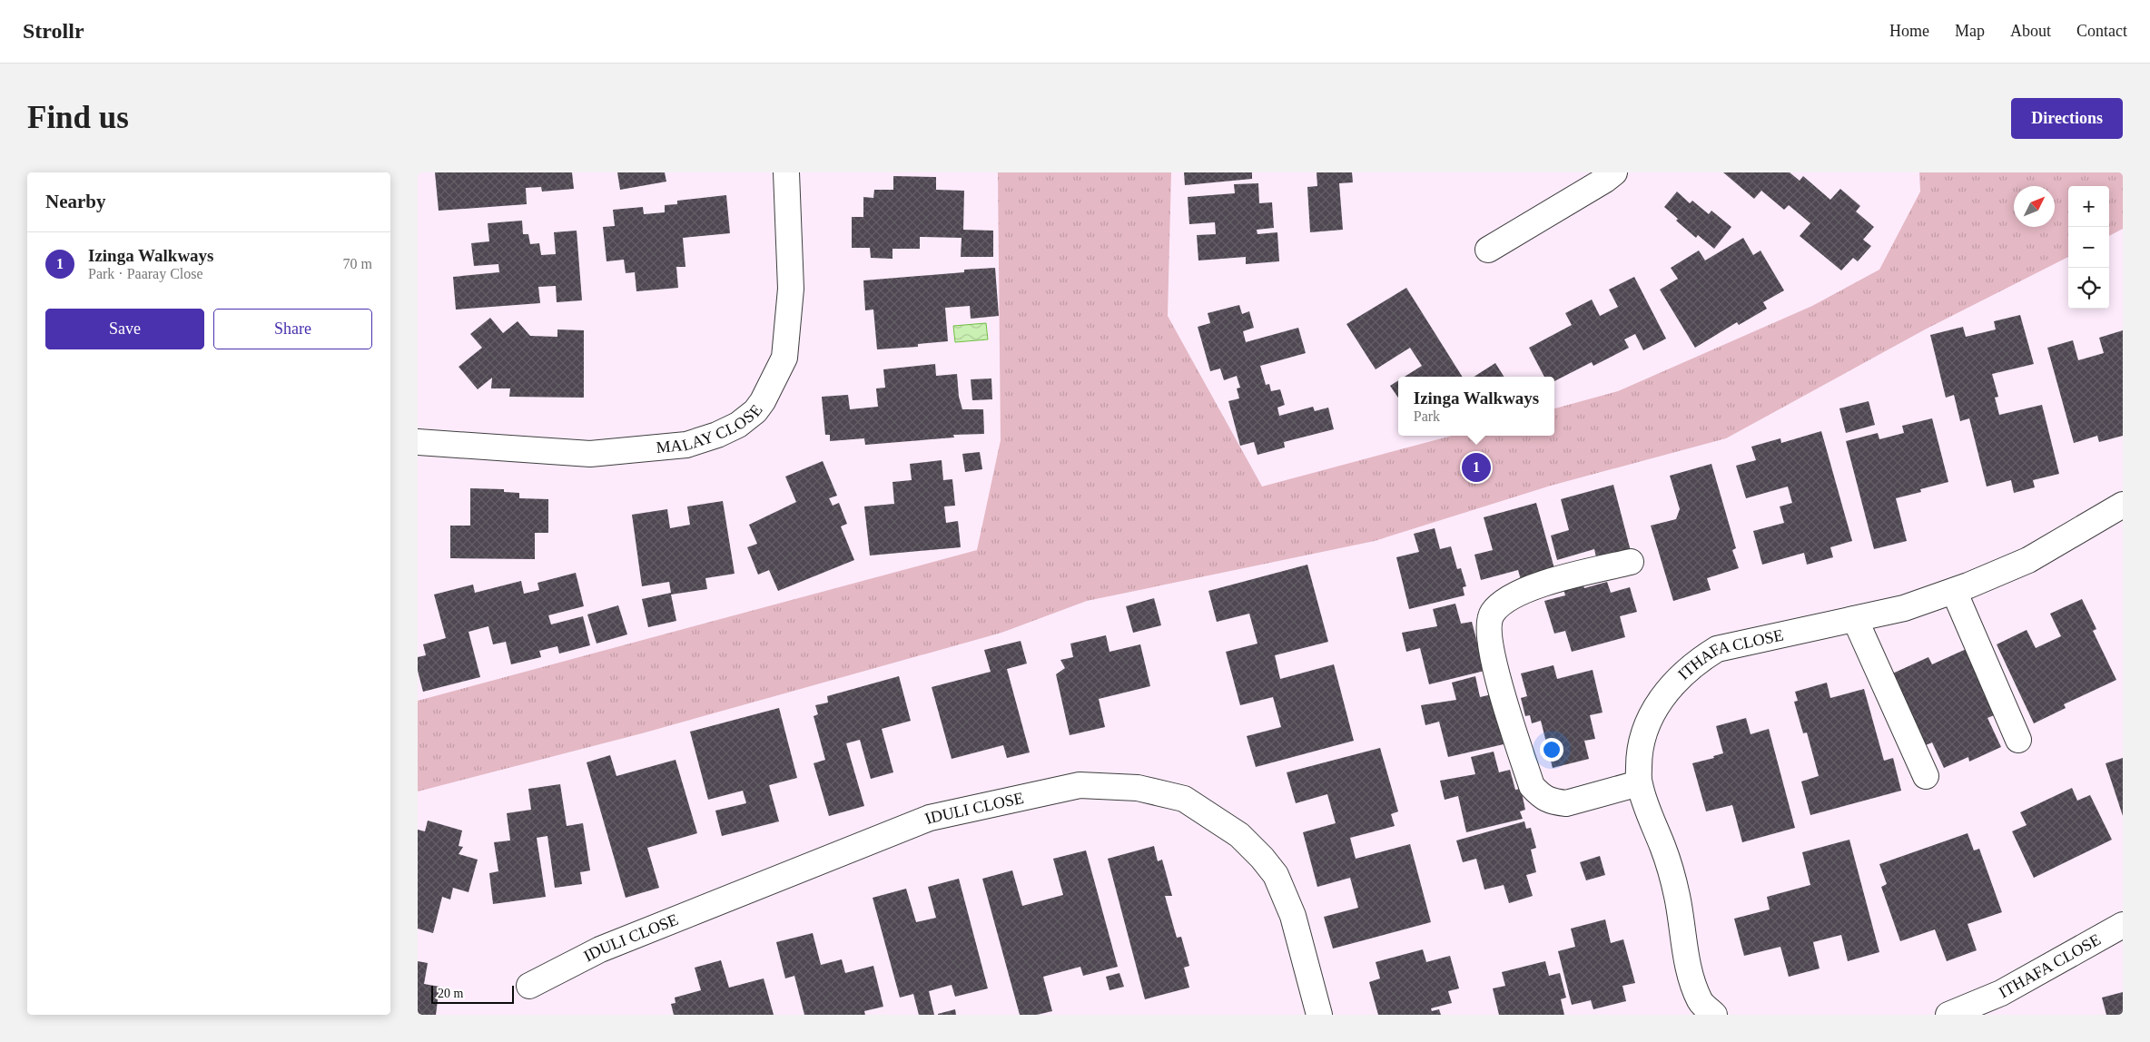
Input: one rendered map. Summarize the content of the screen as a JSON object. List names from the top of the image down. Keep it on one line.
{"streets":{"street":["MALAY CLOSE","ITHAFA CLOSE","IDULI CLOSE"]},"scale_bar":"20 m","north":"top right","page":{"header":"Strollr","nav":["Home","Map","About","Contact"],"buttons":["Directions",["Save","Share"]],"title":"Find us","heading":"Nearby","map_buttons":["+","−"],"list":[{"mark":"1","name":"Izinga Walkways","note":"Park · Paaray Close","value":"70 m"}],"popup":["Izinga Walkways","Park"],"pins":"1","scale":"20 m"}}
